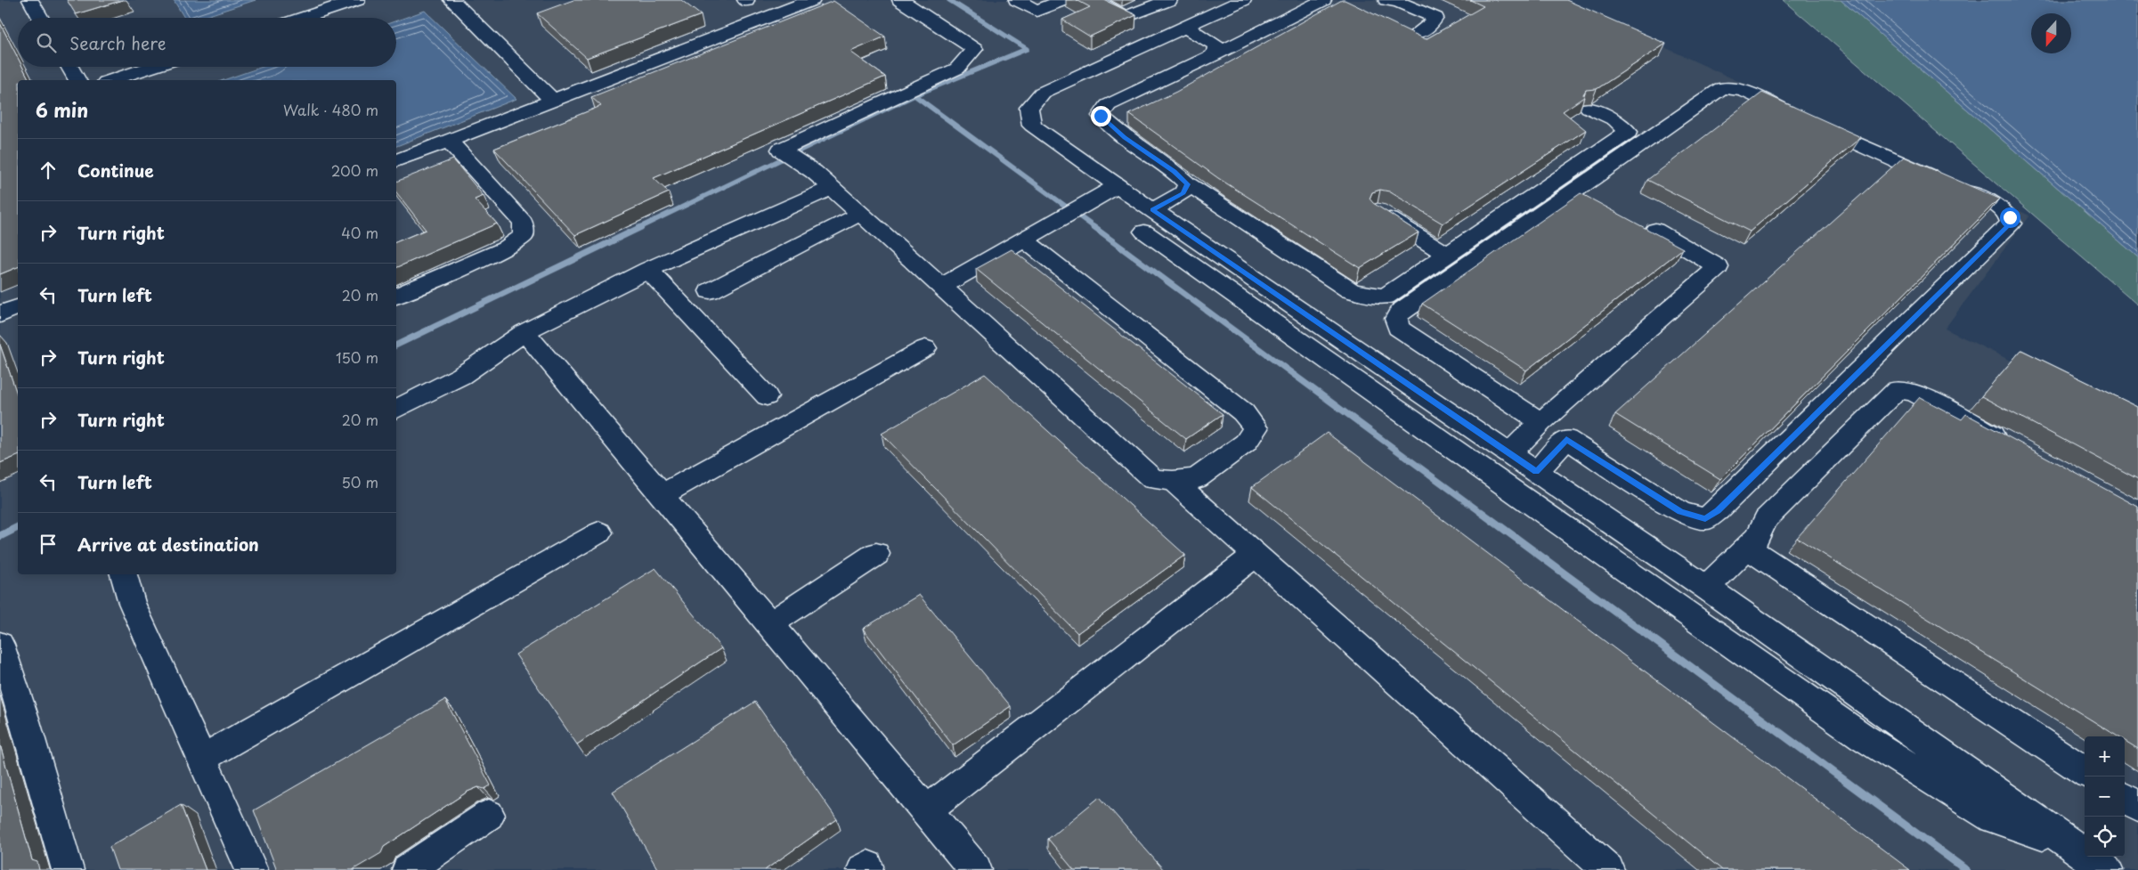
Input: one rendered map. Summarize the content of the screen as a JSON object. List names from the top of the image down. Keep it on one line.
{"north":"bottom","page":{"search":"Search here","heading":["6 min","Walk · 480 m"],"list":[["Continue","200 m"],["Turn right","40 m"],["Turn left","20 m"],["Turn right","150 m"],["Turn right","20 m"],["Turn left","50 m"],"Arrive at destination"],"map_buttons":["+","−"]}}
